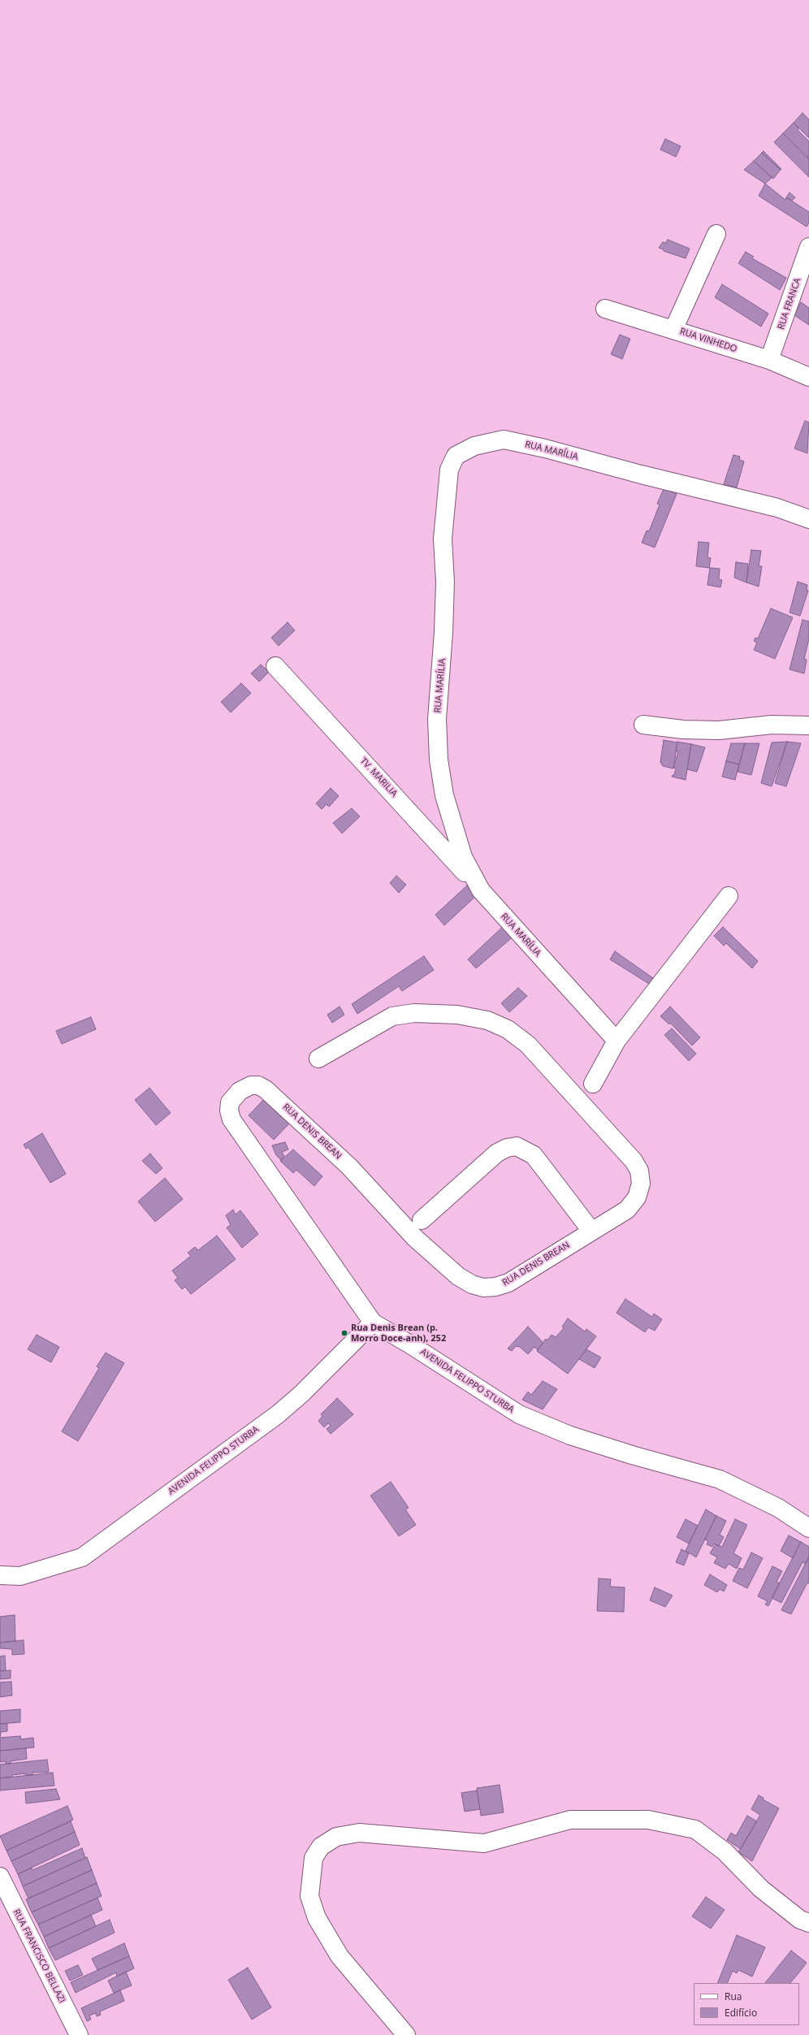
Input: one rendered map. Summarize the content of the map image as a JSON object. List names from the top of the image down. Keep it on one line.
{"streets":{"street":["RUA FRANCA","RUA VINHEDO","RUA MARÍLIA","TV. MARILIA","RUA DENIS BREAN","AVENIDA FELIPPO STURBA","RUA FRANCISCO BELLAZI"]},"crossings":[["RUA FRANCA","RUA VINHEDO"],["RUA MARÍLIA","TV. MARILIA"],["RUA DENIS BREAN","AVENIDA FELIPPO STURBA"]],"places":["Rua Denis Brean (p. Morro Doce-anh), 252"],"legend":["Rua","Edifício"]}
